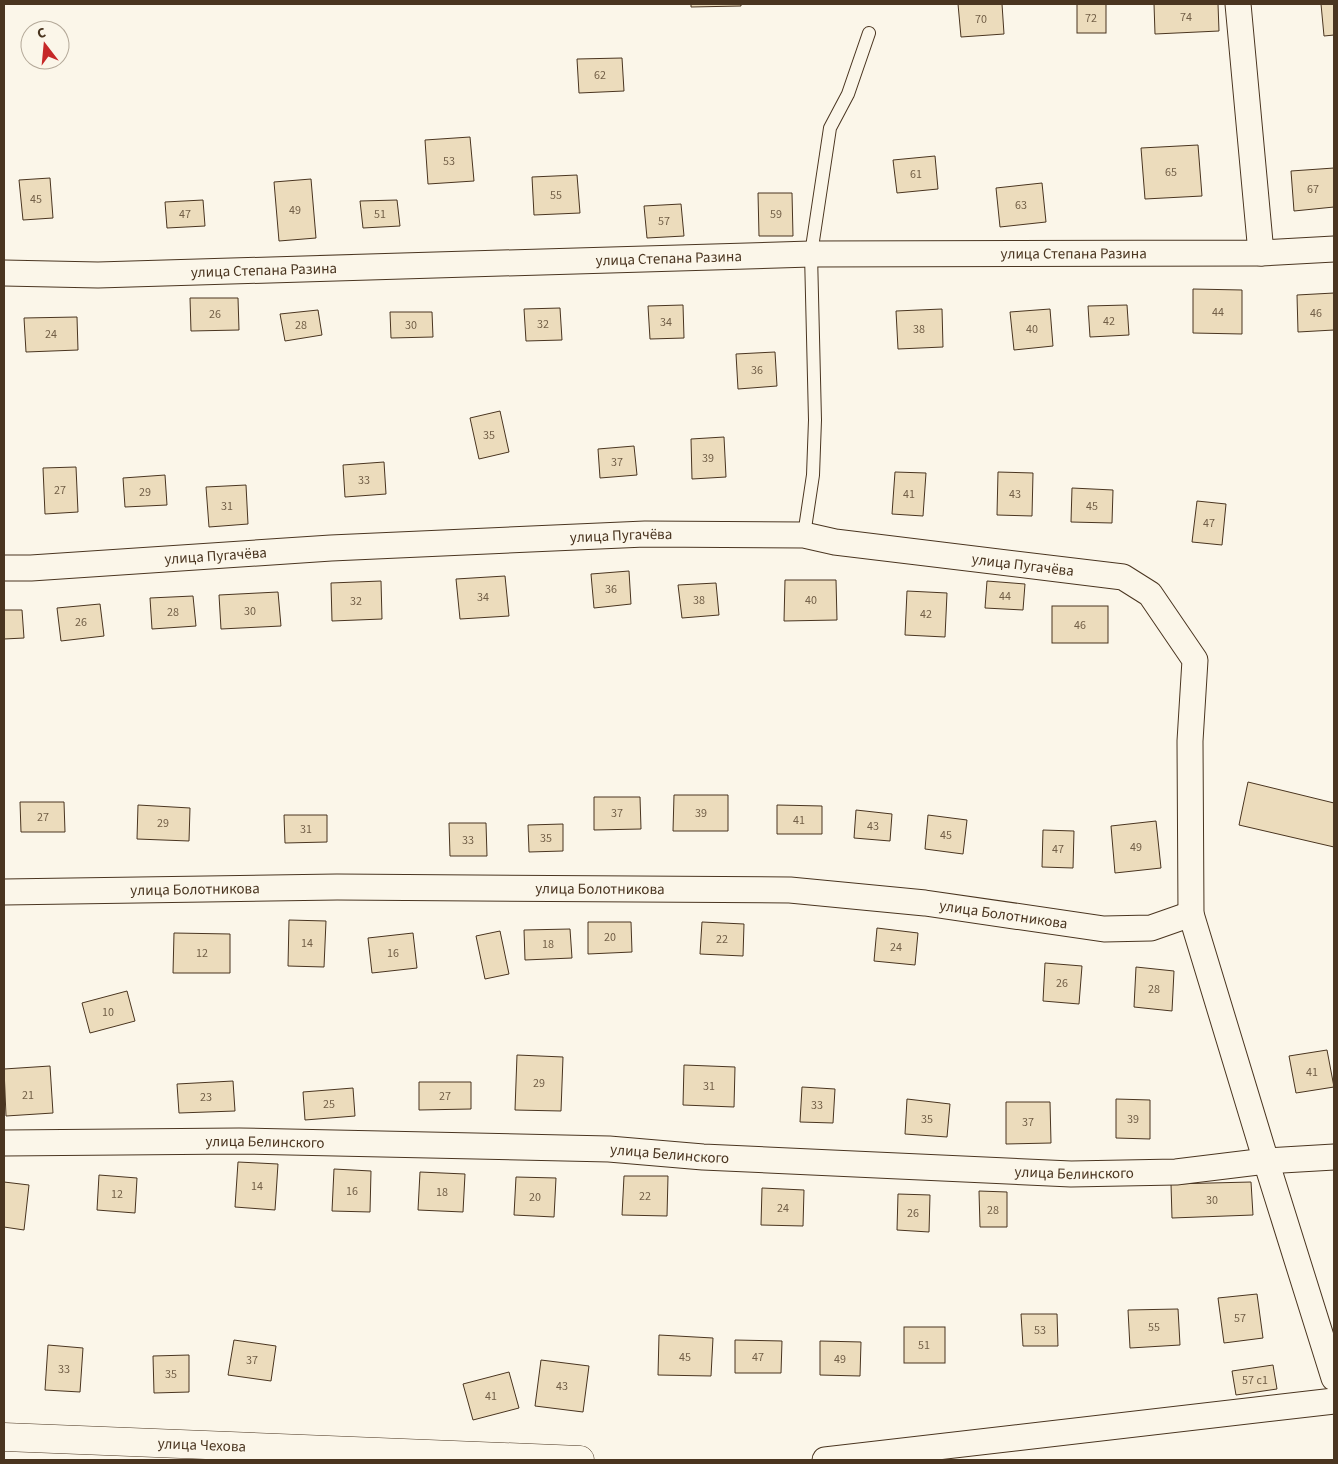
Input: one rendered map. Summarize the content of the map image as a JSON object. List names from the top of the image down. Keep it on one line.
{"streets":{"street":["улица Степана Разина","улица Пугачёва","улица Болотникова","улица Белинского","улица Чехова"]},"crossings":[["улица Пугачёва","улица Болотникова"]],"house_numbers":["74","72","70","62","53","65","61","67","55","45","63","49","47","51","59","57","44","46","26","42","34","32","28","30","38","40","24","36","35","39","37","33","27","29","41","43","31","45","47","36","44","34","38","40","32","30","28","42","26","46","37","39","27","41","29","43","31","45","35","33","49","47","20","22","14","18","24","12","16","26","28","10","41","29","31","21","27","23","25","33","35","39","37","14","16","18","12","22","20","30","24","28","26","57","55","53","51","45","47","49","37","33","35","57 с1","43","41"],"north":"top"}
